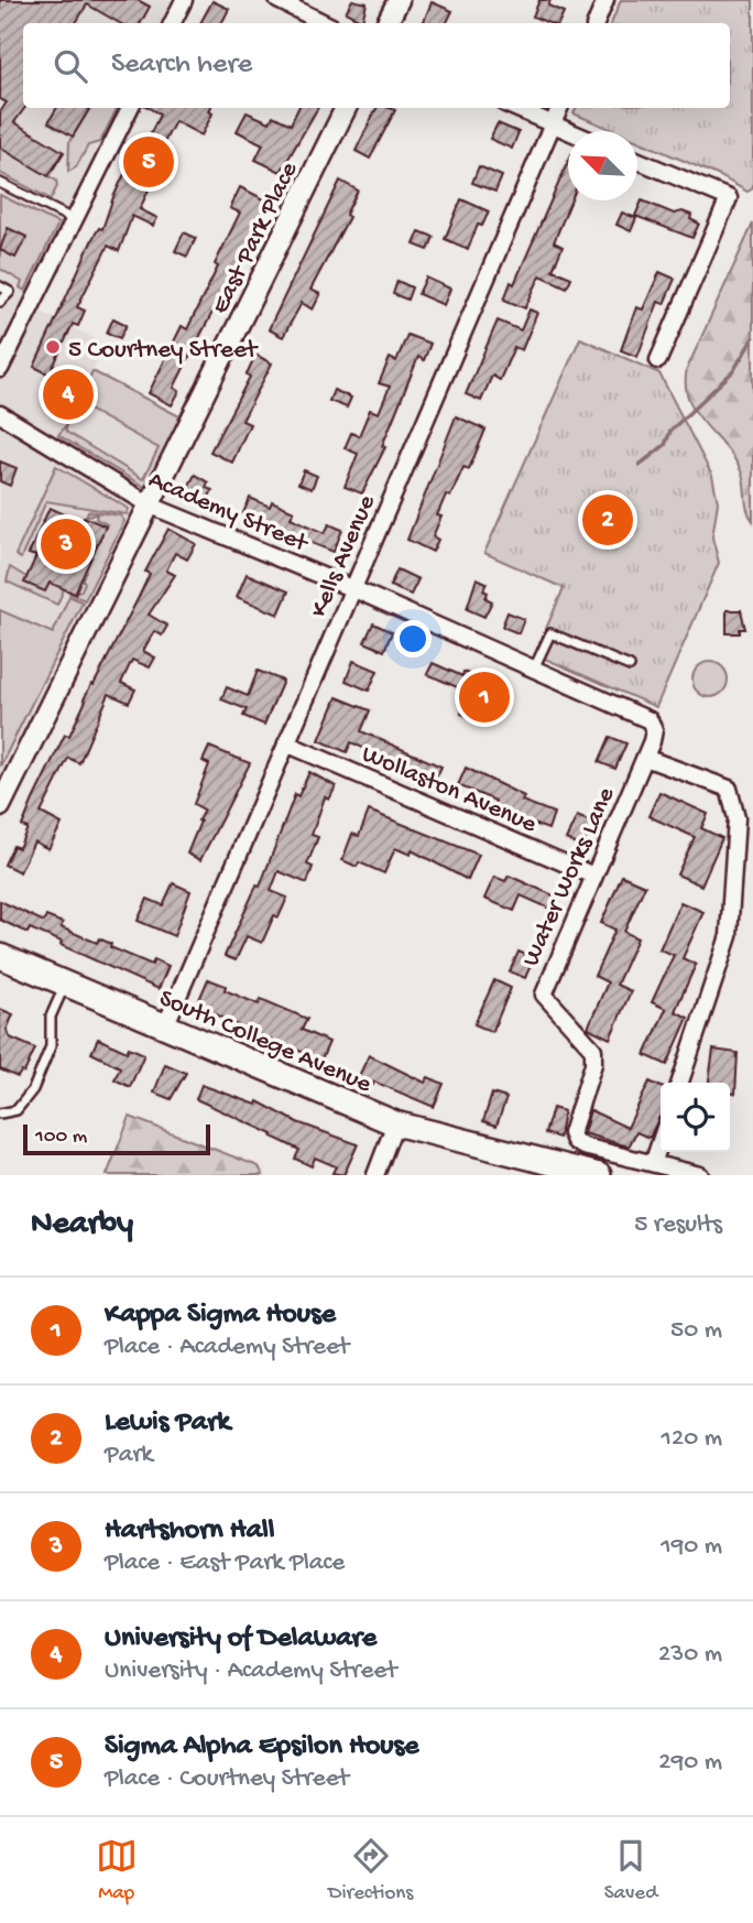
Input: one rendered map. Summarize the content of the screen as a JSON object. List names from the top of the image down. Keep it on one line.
{"streets":{"main road":["South College Avenue"],"street":["East Park Place","Academy Street","Kells Avenue","Wollaston Avenue","Water Works Lane"]},"crossings":[["East Park Place","Academy Street"],["Academy Street","Kells Avenue"],["Academy Street","Water Works Lane"],["Kells Avenue","Wollaston Avenue"],["Kells Avenue","South College Avenue"],["Wollaston Avenue","Water Works Lane"]],"places":["5 Courtney Street"],"scale_bar":"100 m","north":"top left","page":{"search":"Search here","pins":["5","4","2","3","1"],"scale":"100 m","heading":["Nearby","5 results"],"list":[{"mark":"1","name":"Kappa Sigma House","note":"Place · Academy Street","value":"50 m"},{"mark":"2","name":"Lewis Park","note":"Park","value":"120 m"},{"mark":"3","name":"Hartshorn Hall","note":"Place · East Park Place","value":"190 m"},{"mark":"4","name":"University of Delaware","note":"University · Academy Street","value":"230 m"},{"mark":"5","name":"Sigma Alpha Epsilon House","note":"Place · Courtney Street","value":"290 m"}],"nav":["Map","Directions","Saved"]}}
